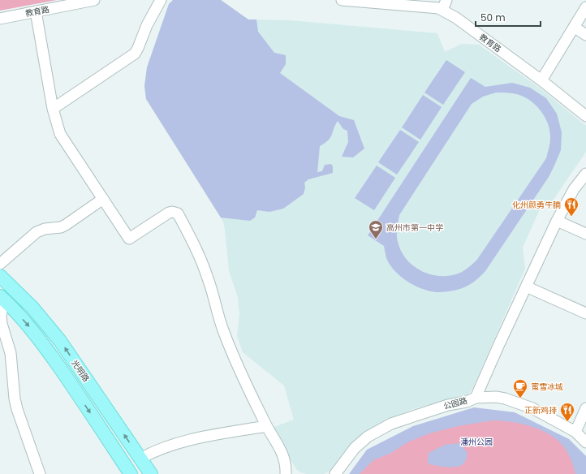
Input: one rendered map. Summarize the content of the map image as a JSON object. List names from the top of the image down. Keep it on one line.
{"streets":{"main road":["光明路"],"street":["教育路","公园路"]},"parks":["潘州公园"],"places":{"restaurant":["化州颜勇牛腩","正新鸡排"],"school or university":["高州市第一中学"],"cafe":["蜜雪冰城"]},"scale_bar":"50 m"}
